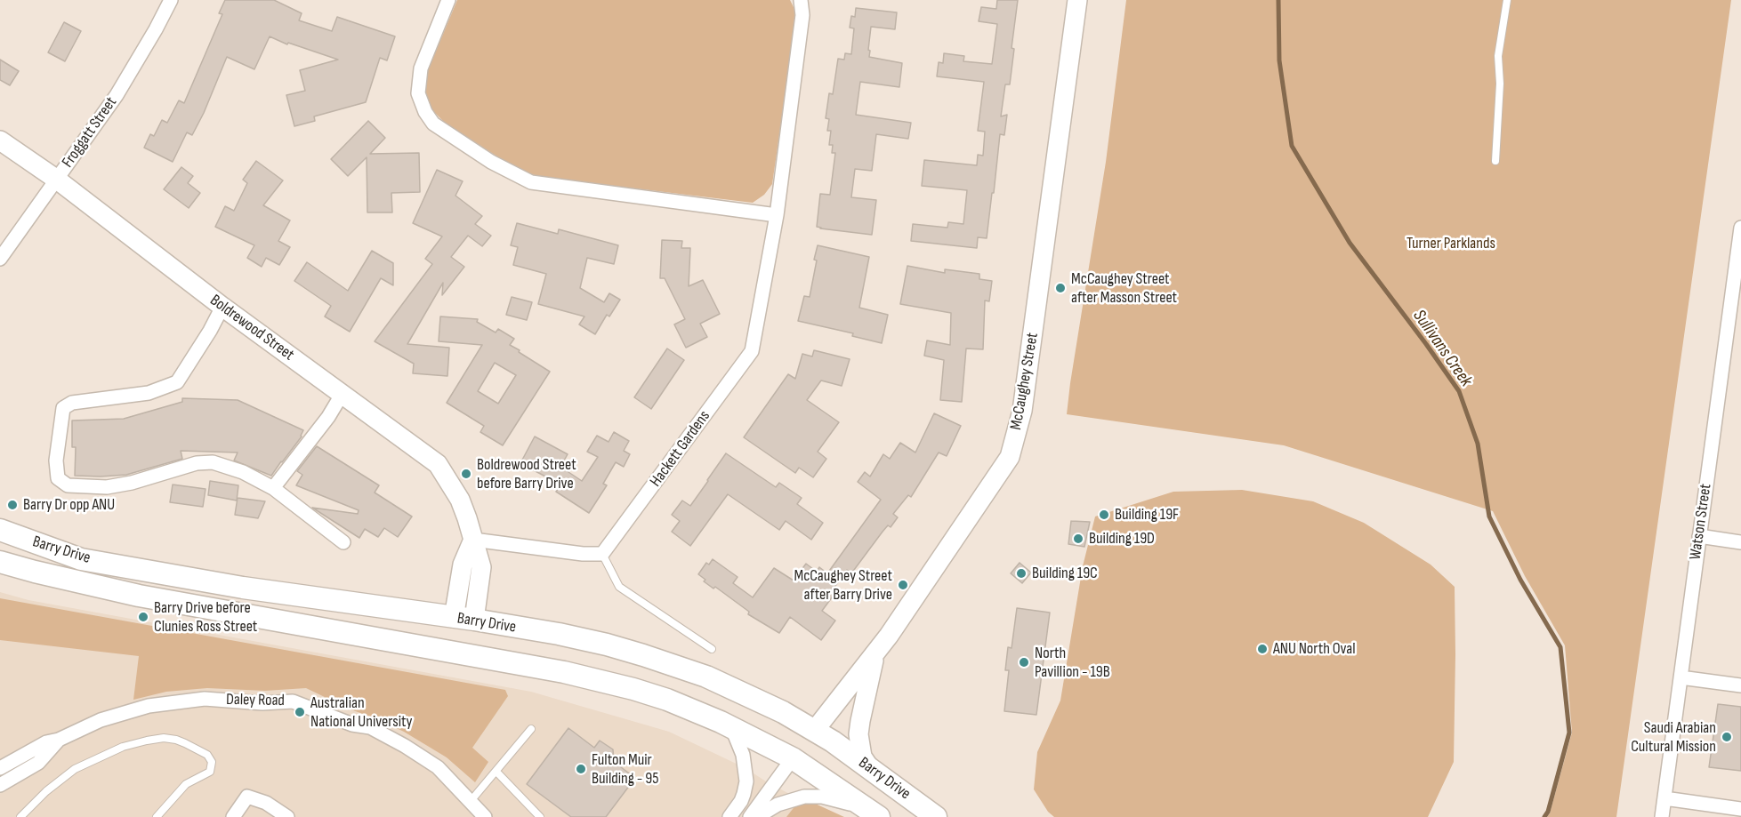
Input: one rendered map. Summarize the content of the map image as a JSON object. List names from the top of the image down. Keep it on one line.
{"streets":{"main road":["McCaughey Street","Barry Drive"],"street":["Froggatt Street","Boldrewood Street","Hackett Gardens","Watson Street","Daley Road"]},"crossings":[["Froggatt Street","Boldrewood Street"],["Boldrewood Street","Barry Drive"],["McCaughey Street","Barry Drive"]],"water":["Sullivans Creek"],"parks":["Turner Parklands"],"places":["McCaughey Street after Masson Street","Boldrewood Street before Barry Drive","Barry Dr opp ANU","Building 19F","Building 19D","Building 19C","McCaughey Street after Barry Drive","Barry Drive before Clunies Ross Street","ANU North Oval","North Pavillion - 19B","Australian National University","Saudi Arabian Cultural Mission","Fulton Muir Building - 95"]}
